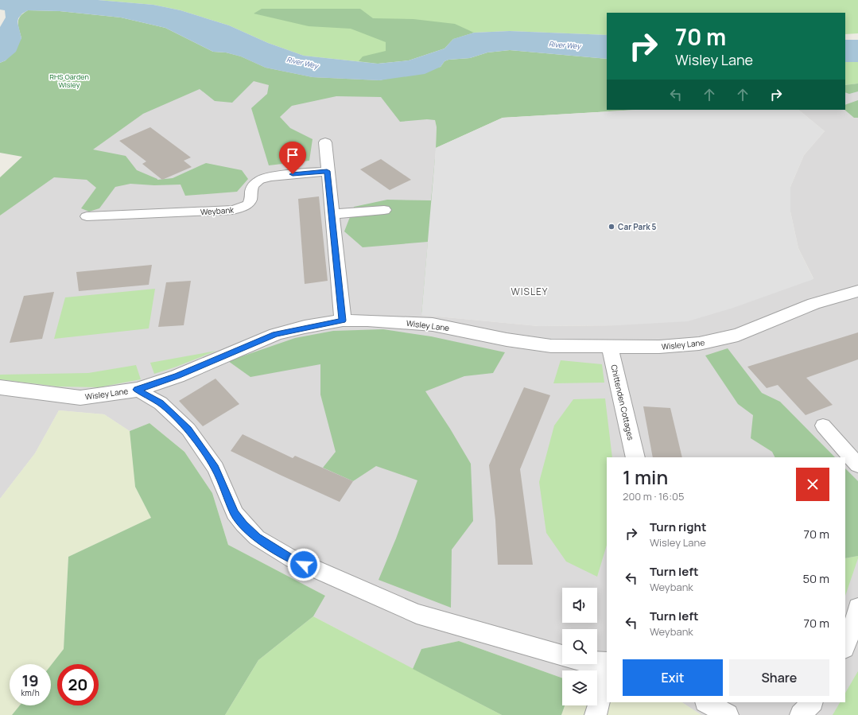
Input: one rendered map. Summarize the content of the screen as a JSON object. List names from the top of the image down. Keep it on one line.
{"streets":{"street":["Weybank","Wisley Lane","Chittenden Cottages"]},"crossings":[["Wisley Lane","Chittenden Cottages"]],"districts":["WISLEY"],"water":["River Wey"],"parks":["RHS Garden Wisley"],"places":["Car Park 5"],"page":{"turn":["70 m","Wisley Lane"],"heading":["1 min","200 m · 16:05"],"list":[{"name":"Turn right","note":"Wisley Lane","value":"70 m"},{"name":"Turn left","note":"Weybank","value":"50 m"},{"name":"Turn left","note":"Weybank","value":"70 m"}],"buttons":["Exit","Share"],"speed":"19 km/h","limit":"20"}}
